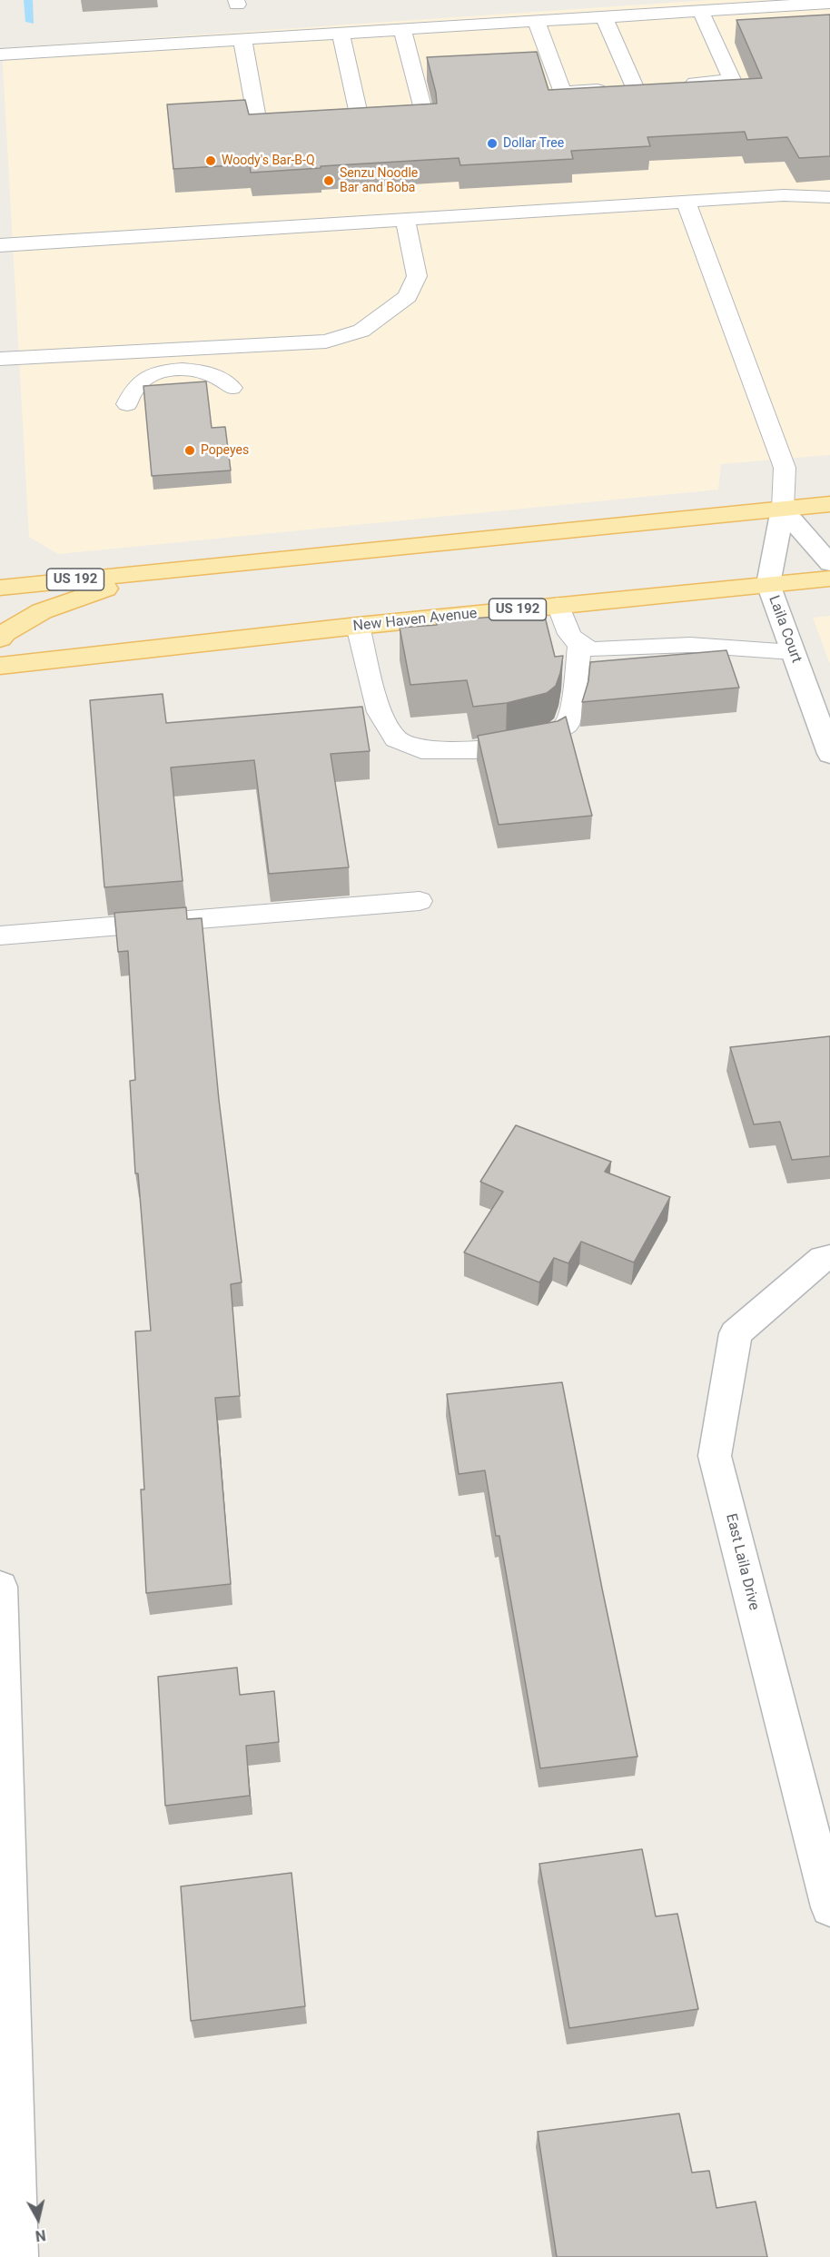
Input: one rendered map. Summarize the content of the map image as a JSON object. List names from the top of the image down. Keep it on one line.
{"streets":{"main road":["US 192","New Haven Avenue"],"street":["Laila Court","East Laila Drive"]},"crossings":[["US 192","Laila Court"],["New Haven Avenue","Laila Court"]],"places":["Dollar Tree","Woody's Bar-B-Q","Senzu Noodle Bar and Boba","Popeyes"],"north":"bottom"}
